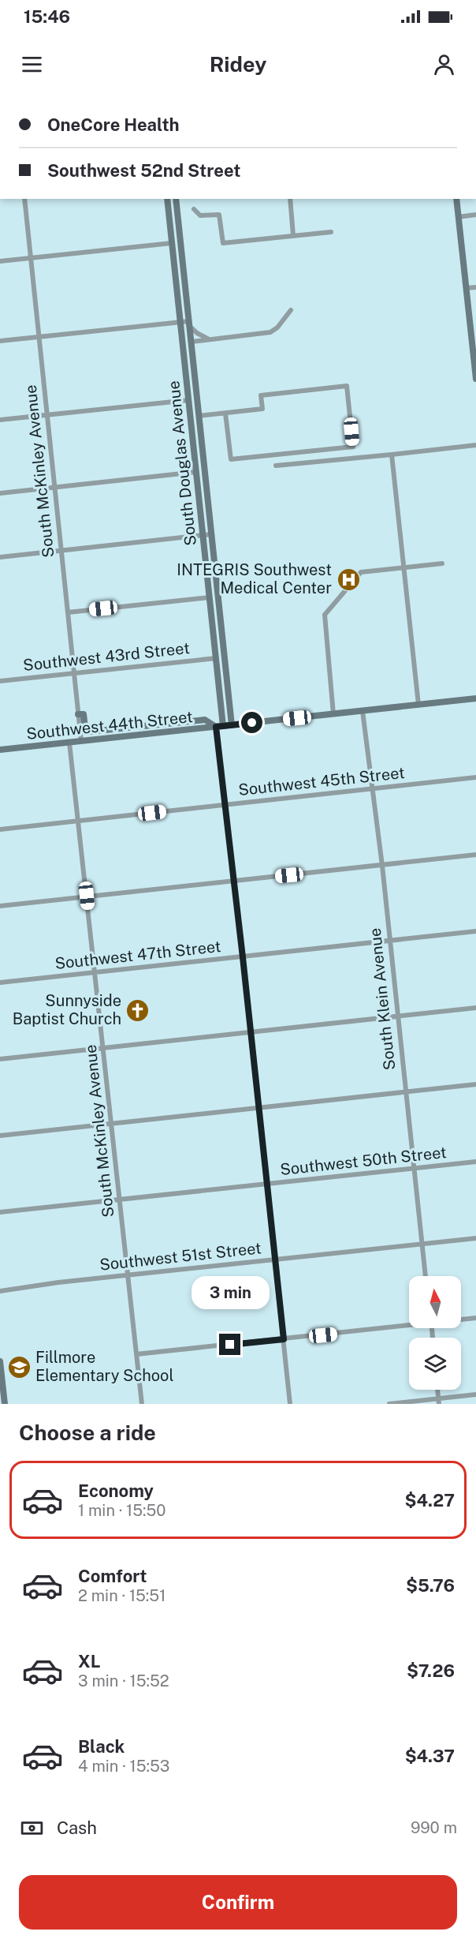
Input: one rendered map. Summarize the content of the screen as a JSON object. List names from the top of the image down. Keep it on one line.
{"streets":{"street":["South Douglas Avenue","South McKinley Avenue","Southwest 43rd Street","Southwest 44th Street","Southwest 45th Street","Southwest 47th Street","South Klein Avenue","Southwest 50th Street","Southwest 51st Street"]},"crossings":[["South Douglas Avenue","Southwest 43rd Street"],["South Douglas Avenue","Southwest 44th Street"],["South Douglas Avenue","Southwest 45th Street"],["South Douglas Avenue","Southwest 47th Street"],["South Douglas Avenue","Southwest 50th Street"],["South Douglas Avenue","Southwest 51st Street"],["South McKinley Avenue","Southwest 43rd Street"],["South McKinley Avenue","Southwest 44th Street"],["South McKinley Avenue","Southwest 45th Street"],["South McKinley Avenue","Southwest 47th Street"],["South McKinley Avenue","Southwest 50th Street"],["South McKinley Avenue","Southwest 51st Street"],["Southwest 44th Street","South Klein Avenue"],["Southwest 45th Street","South Klein Avenue"],["Southwest 47th Street","South Klein Avenue"],["South Klein Avenue","Southwest 50th Street"],["South Klein Avenue","Southwest 51st Street"]],"places":{"hospital":["INTEGRIS Southwest Medical Center"],"church":["Sunnyside Baptist Church"],"school or university":["Fillmore Elementary School"]},"north":"top","page":{"status":"15:46","header":"Ridey","banner":["OneCore Health","Southwest 52nd Street"],"bubble":"3 min","heading":"Choose a ride","list":[{"name":"Economy","note":"1 min · 15:50","value":"$4.27"},{"name":"Comfort","note":"2 min · 15:51","value":"$5.76"},{"name":"XL","note":"3 min · 15:52","value":"$7.26"},{"name":"Black","note":"4 min · 15:53","value":"$4.37"}],"pay":["Cash","990 m"],"buttons":"Confirm"}}
